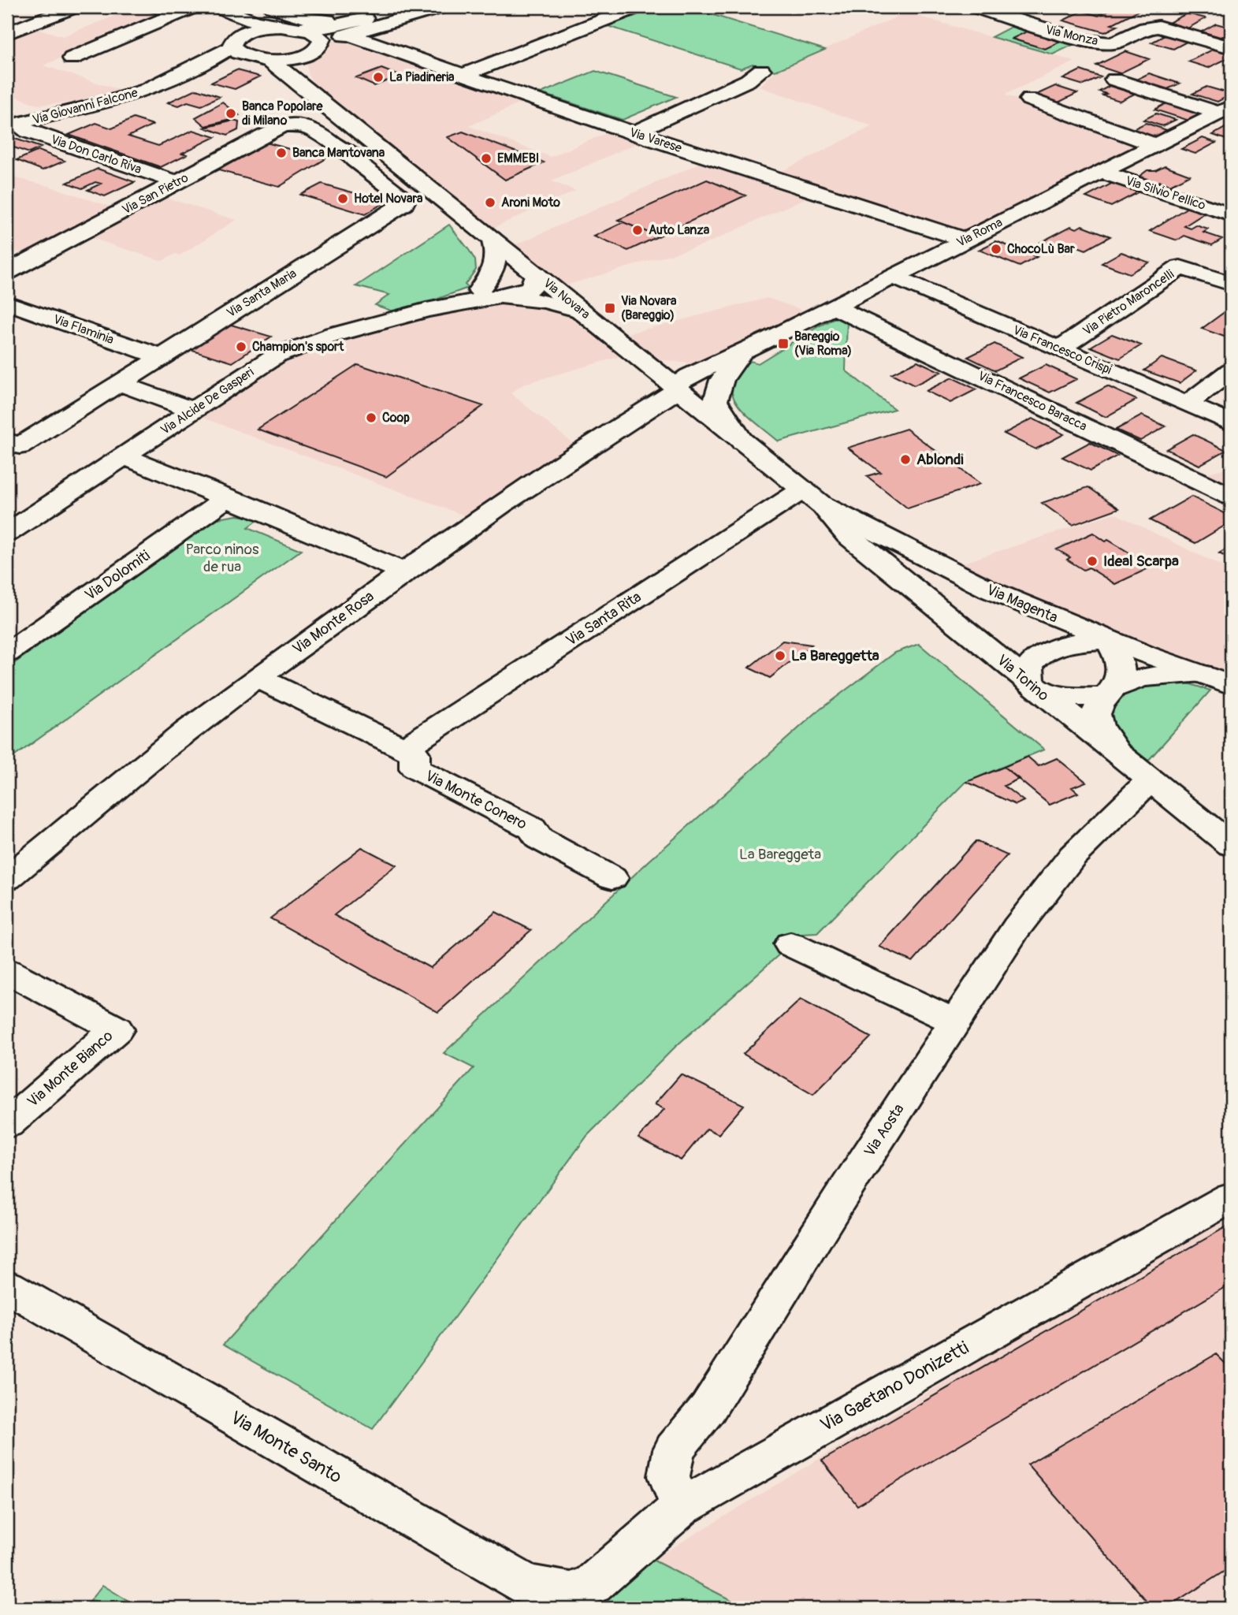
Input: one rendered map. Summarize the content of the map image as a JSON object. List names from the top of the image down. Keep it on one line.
{"streets":{"street":["Via Monza","Via Giovanni Falcone","Via Varese","Via Don Carlo Riva","Via Silvio Pellico","Via San Pietro","Via Roma","Via Santa Maria","Via Novara","Via Pietro Maroncelli","Via Flaminia","Via Francesco Crispi","Via Alcide De Gasperi","Via Francesco Baracca","Via Dolomiti","Via Magenta","Via Santa Rita","Via Monte Rosa","Via Torino","Via Monte Conero","Via Monte Bianco","Via Aosta","Via Gaetano Donizetti","Via Monte Santo"]},"crossings":[["Via Giovanni Falcone","Via Don Carlo Riva"],["Via Varese","Via Roma"],["Via Don Carlo Riva","Via San Pietro"],["Via Silvio Pellico","Via Roma"],["Via San Pietro","Via Santa Maria"],["Via Roma","Via Novara"],["Via Roma","Via Francesco Crispi"],["Via Roma","Via Francesco Baracca"],["Via Roma","Via Monte Rosa"],["Via Santa Maria","Via Flaminia"],["Via Novara","Via Alcide De Gasperi"],["Via Novara","Via Magenta"],["Via Novara","Via Santa Rita"],["Via Novara","Via Monte Rosa"],["Via Novara","Via Torino"],["Via Pietro Maroncelli","Via Francesco Crispi"],["Via Magenta","Via Santa Rita"],["Via Magenta","Via Torino"],["Via Santa Rita","Via Torino"],["Via Santa Rita","Via Monte Conero"],["Via Torino","Via Aosta"],["Via Aosta","Via Gaetano Donizetti"],["Via Gaetano Donizetti","Via Monte Santo"]],"parks":["Parco ninos de rua","La Bareggeta"],"places":{"other":["La Piadineria","Banca Popolare di Milano","Banca Mantovana","EMMEBI","Hotel Novara","Aroni Moto","Auto Lanza","ChocoLù Bar","Champion's sport","Coop","Ablondi","Ideal Scarpa","La Bareggetta"],"transit":["Via Novara (Bareggio)","Bareggio (Via Roma)"]}}
